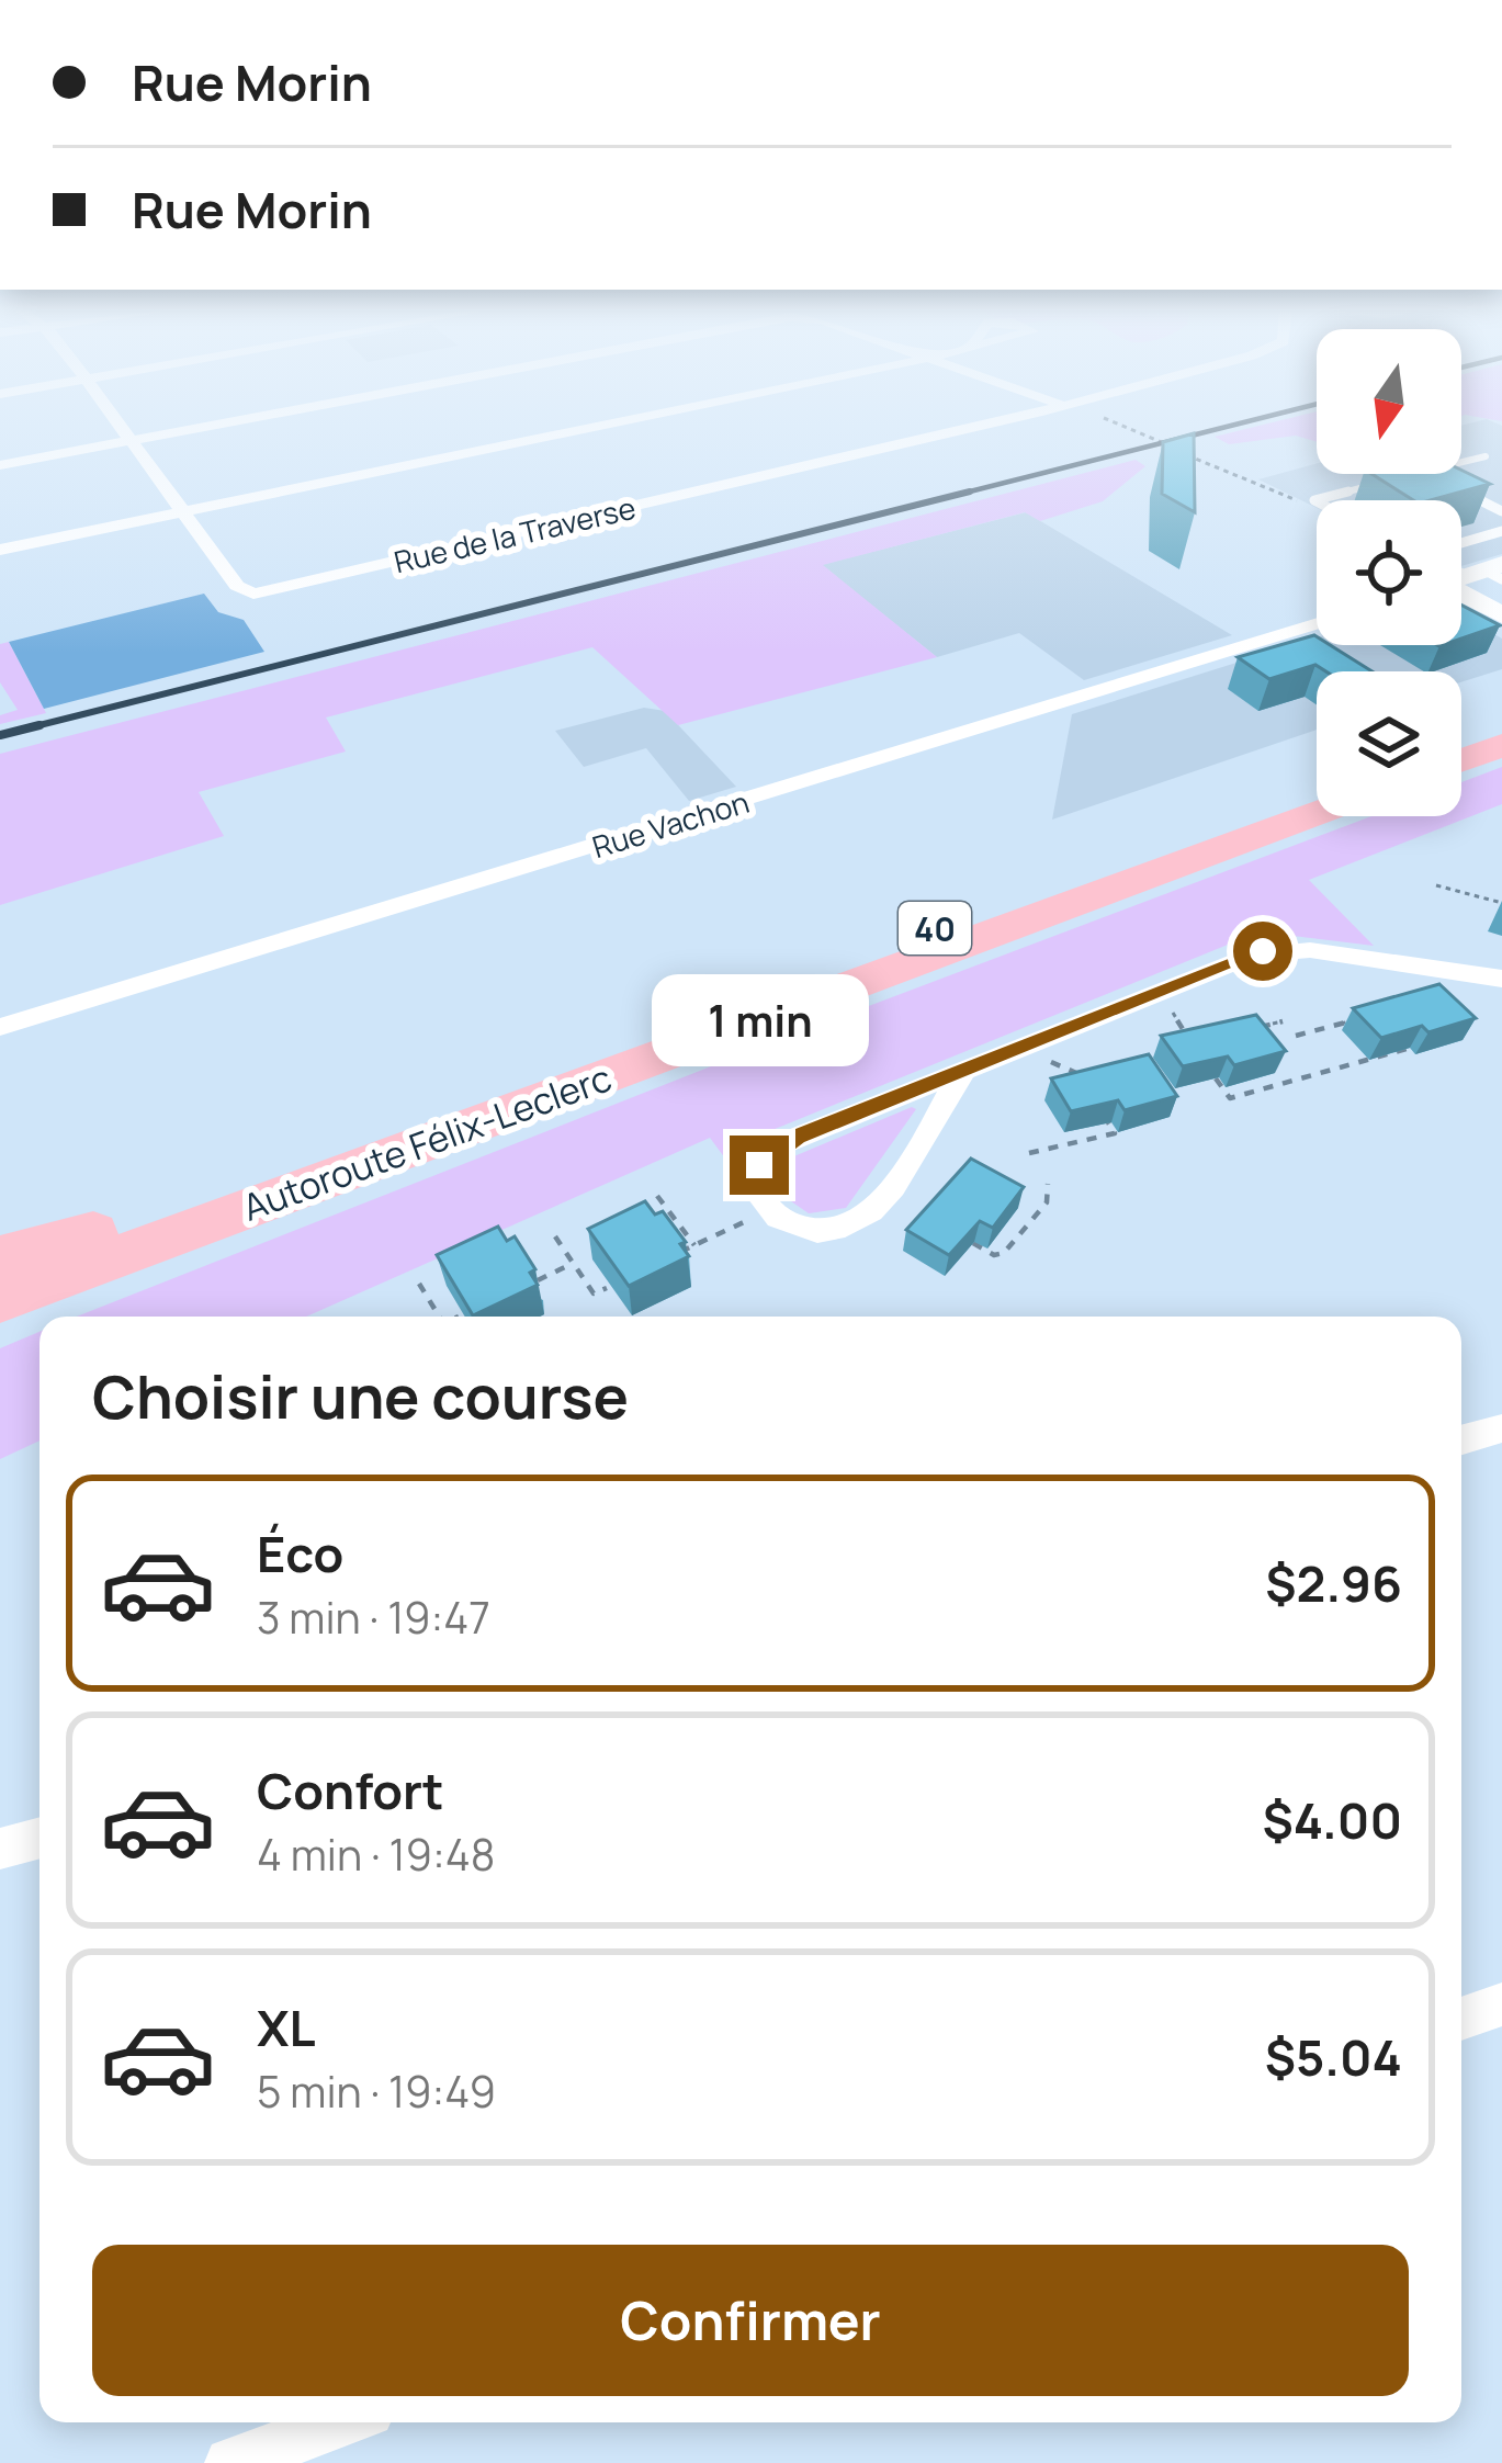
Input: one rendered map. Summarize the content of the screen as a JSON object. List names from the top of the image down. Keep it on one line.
{"streets":{"highway":["40","Autoroute Félix-Leclerc"],"street":["Rue de la Traverse","Rue Vachon"]},"north":"bottom","page":{"banner":["Rue Morin","Rue Morin"],"bubble":"1 min","heading":"Choisir une course","list":[{"name":"Éco","note":"3 min · 19:47","value":"$2.96"},{"name":"Confort","note":"4 min · 19:48","value":"$4.00"},{"name":"XL","note":"5 min · 19:49","value":"$5.04"}],"buttons":"Confirmer"}}
